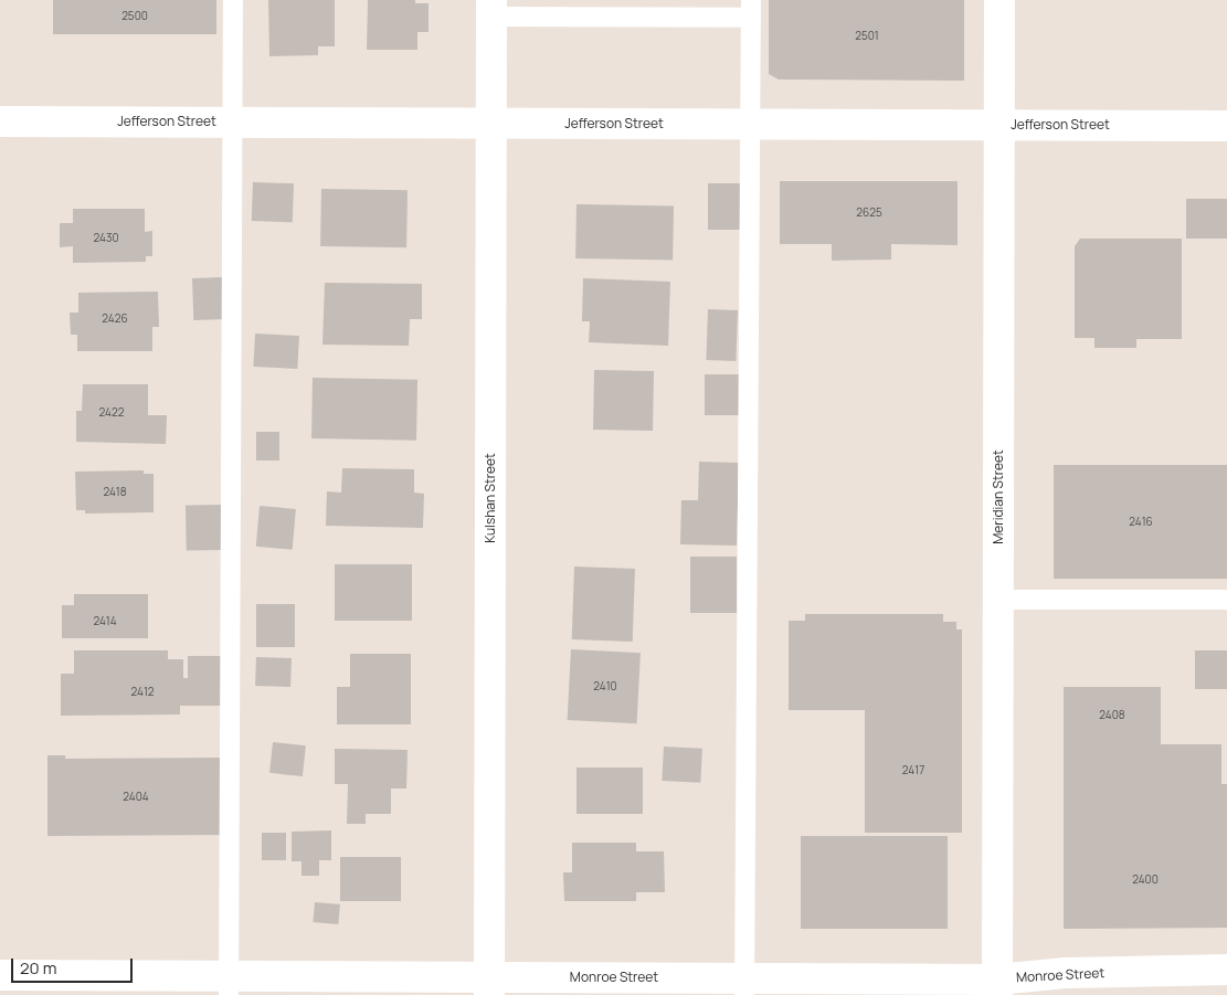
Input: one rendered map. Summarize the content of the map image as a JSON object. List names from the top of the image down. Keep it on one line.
{"streets":{"street":["Jefferson Street","Meridian Street","Kulshan Street","Monroe Street"]},"crossings":[["Jefferson Street","Meridian Street"],["Jefferson Street","Kulshan Street"],["Meridian Street","Monroe Street"],["Kulshan Street","Monroe Street"]],"house_numbers":["2500","2501","2625","2430","2426","2422","2418","2416","2414","2410","2412","2408","2417","2404","2400"],"scale_bar":"20 m"}
